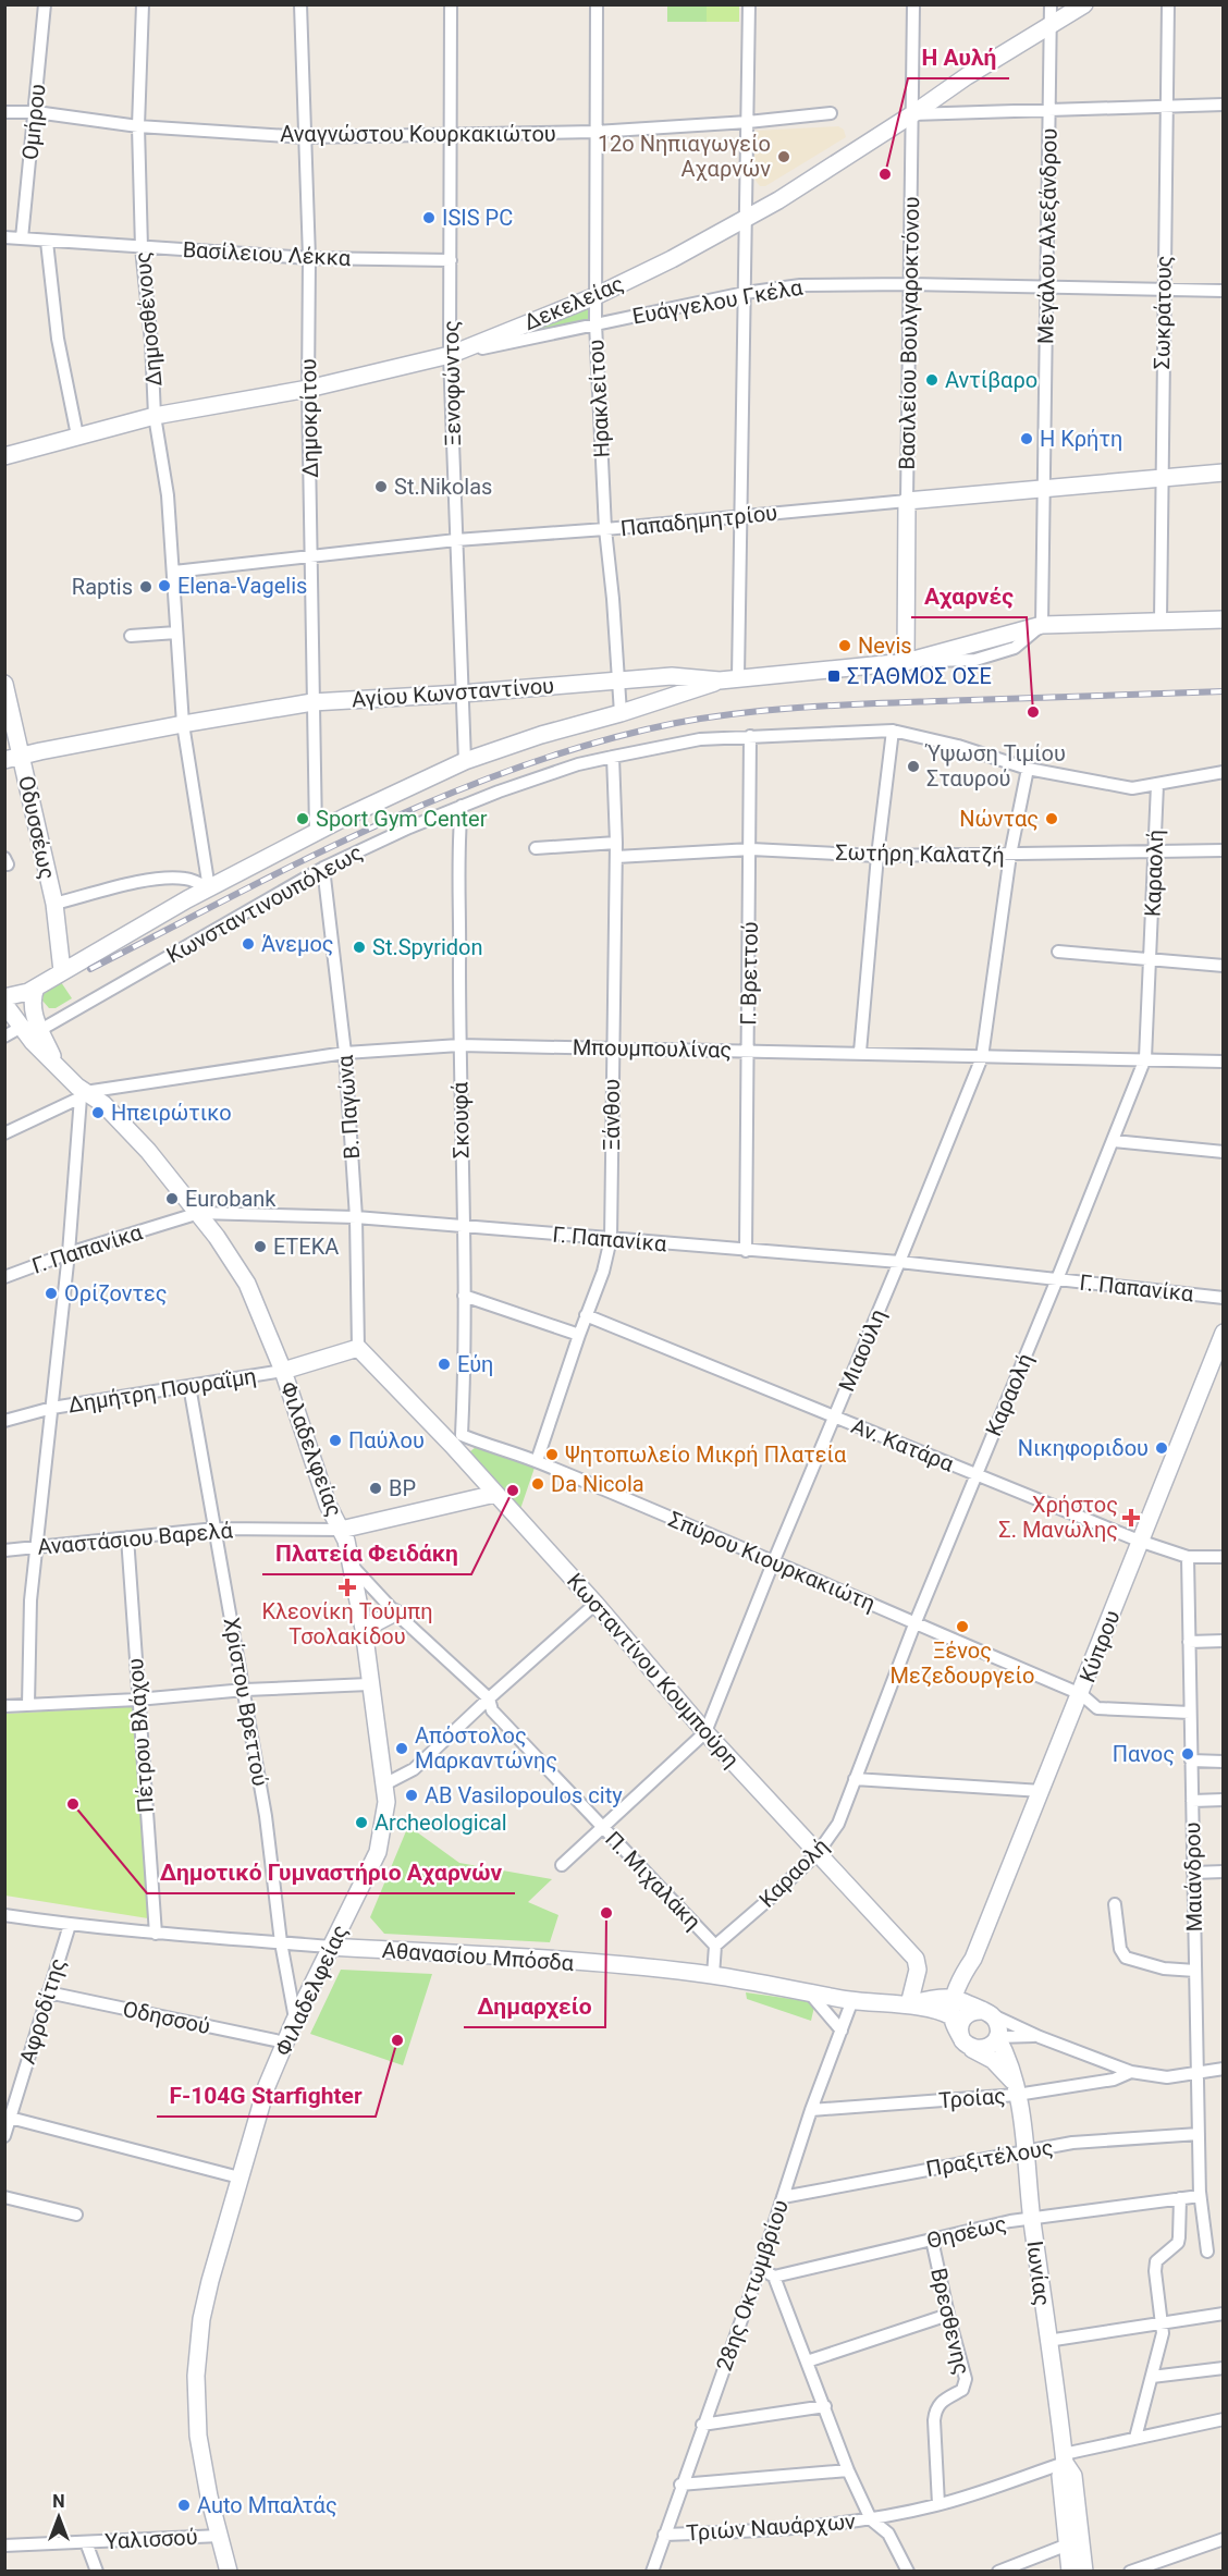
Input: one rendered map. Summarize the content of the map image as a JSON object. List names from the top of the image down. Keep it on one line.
{"streets":{"main road":["Δεκελείας","Βασιλείου Βουλγαροκτόνου","Παπαδημητρίου","Αγίου Κωνσταντίνου","Οδυσσέως","Κωνσταντινουπόλεως","Δημήτρη Πουραΐμη","Φιλαδελφείας","Αναστάσιου Βαρελά","Κύπρου","Κωσταντίνου Κουμπούρη","Αθανασίου Μπόσδα","Ιωνίας"],"street":["Ομήρου","Αναγνώστου Κουρκακιώτου","Μεγάλου Αλεξάνδρου","Βασίλειου Λέκκα","Ευάγγελου Γκέλα","Σωκράτους","Δημοσθένους","Ξενοφώντος","Ηρακλείτου","Δημοκρίτου","Σωτήρη Καλατζή","Καραολή","Γ. Βρεττού","Μπουμπουλίνας","Β. Παγώνα","Ξάνθου","Σκουφά","Γ. Παπανίκα","Μιαούλη","Αν. Κατάρα","Σπύρου Κιουρκακιώτη","Χρίστου Βρεττού","Πέτρου Βλάχου","Μαιάνδρου","Π. Μιχαλάκη","Αφροδίτης","Οδησσού","Τροίας","Πραξιτέλους","Θησέως","28ης Οκτωμβρίου","Βρεσθενης","Τριών Ναυάρχων","Υαλισσού"]},"crossings":[["Ομήρου","Αναγνώστου Κουρκακιώτου"],["Ομήρου","Βασίλειου Λέκκα"],["Αναγνώστου Κουρκακιώτου","Δημοσθένους"],["Αναγνώστου Κουρκακιώτου","Ξενοφώντος"],["Αναγνώστου Κουρκακιώτου","Ηρακλείτου"],["Αναγνώστου Κουρκακιώτου","Δημοκρίτου"],["Μεγάλου Αλεξάνδρου","Ευάγγελου Γκέλα"],["Μεγάλου Αλεξάνδρου","Δεκελείας"],["Μεγάλου Αλεξάνδρου","Παπαδημητρίου"],["Μεγάλου Αλεξάνδρου","Αγίου Κωνσταντίνου"],["Βασίλειου Λέκκα","Δημοσθένους"],["Βασίλειου Λέκκα","Ξενοφώντος"],["Βασίλειου Λέκκα","Δημοκρίτου"],["Ευάγγελου Γκέλα","Δεκελείας"],["Ευάγγελου Γκέλα","Σωκράτους"],["Ευάγγελου Γκέλα","Βασιλείου Βουλγαροκτόνου"],["Ευάγγελου Γκέλα","Ξενοφώντος"],["Ευάγγελου Γκέλα","Ηρακλείτου"],["Δεκελείας","Δημοσθένους"],["Δεκελείας","Βασιλείου Βουλγαροκτόνου"],["Δεκελείας","Ξενοφώντος"],["Δεκελείας","Ηρακλείτου"],["Δεκελείας","Δημοκρίτου"],["Σωκράτους","Παπαδημητρίου"],["Σωκράτους","Αγίου Κωνσταντίνου"],["Δημοσθένους","Παπαδημητρίου"],["Δημοσθένους","Αγίου Κωνσταντίνου"],["Δημοσθένους","Κωνσταντινουπόλεως"],["Βασιλείου Βουλγαροκτόνου","Παπαδημητρίου"],["Βασιλείου Βουλγαροκτόνου","Αγίου Κωνσταντίνου"],["Ξενοφώντος","Παπαδημητρίου"],["Ξενοφώντος","Αγίου Κωνσταντίνου"],["Ξενοφώντος","Κωνσταντινουπόλεως"],["Ηρακλείτου","Παπαδημητρίου"],["Ηρακλείτου","Αγίου Κωνσταντίνου"],["Ηρακλείτου","Κωνσταντινουπόλεως"],["Δημοκρίτου","Παπαδημητρίου"],["Δημοκρίτου","Αγίου Κωνσταντίνου"],["Δημοκρίτου","Κωνσταντινουπόλεως"],["Αγίου Κωνσταντίνου","Οδυσσέως"],["Αγίου Κωνσταντίνου","Κωνσταντινουπόλεως"],["Οδυσσέως","Κωνσταντινουπόλεως"],["Σωτήρη Καλατζή","Καραολή"],["Σωτήρη Καλατζή","Γ. Βρεττού"],["Σωτήρη Καλατζή","Ξάνθου"],["Σωτήρη Καλατζή","Μιαούλη"],["Καραολή","Κωνσταντινουπόλεως"],["Καραολή","Μπουμπουλίνας"],["Καραολή","Γ. Παπανίκα"],["Καραολή","Αν. Κατάρα"],["Καραολή","Σπύρου Κιουρκακιώτη"],["Καραολή","Κωσταντίνου Κουμπούρη"],["Καραολή","Π. Μιχαλάκη"],["Κωνσταντινουπόλεως","Γ. Βρεττού"],["Κωνσταντινουπόλεως","Β. Παγώνα"],["Κωνσταντινουπόλεως","Ξάνθου"],["Κωνσταντινουπόλεως","Σκουφά"],["Κωνσταντινουπόλεως","Μιαούλη"],["Κωνσταντινουπόλεως","Φιλαδελφείας"],["Γ. Βρεττού","Μπουμπουλίνας"],["Γ. Βρεττού","Γ. Παπανίκα"],["Μπουμπουλίνας","Β. Παγώνα"],["Μπουμπουλίνας","Ξάνθου"],["Μπουμπουλίνας","Σκουφά"],["Μπουμπουλίνας","Μιαούλη"],["Μπουμπουλίνας","Φιλαδελφείας"],["Β. Παγώνα","Γ. Παπανίκα"],["Β. Παγώνα","Δημήτρη Πουραΐμη"],["Β. Παγώνα","Κωσταντίνου Κουμπούρη"],["Ξάνθου","Γ. Παπανίκα"],["Ξάνθου","Αν. Κατάρα"],["Ξάνθου","Σπύρου Κιουρκακιώτη"],["Σκουφά","Γ. Παπανίκα"],["Σκουφά","Σπύρου Κιουρκακιώτη"],["Σκουφά","Κωσταντίνου Κουμπούρη"],["Γ. Παπανίκα","Μιαούλη"],["Γ. Παπανίκα","Φιλαδελφείας"],["Μιαούλη","Αν. Κατάρα"],["Μιαούλη","Σπύρου Κιουρκακιώτη"],["Μιαούλη","Κωσταντίνου Κουμπούρη"],["Μιαούλη","Π. Μιχαλάκη"],["Δημήτρη Πουραΐμη","Φιλαδελφείας"],["Δημήτρη Πουραΐμη","Κωσταντίνου Κουμπούρη"],["Δημήτρη Πουραΐμη","Χρίστου Βρεττού"],["Αν. Κατάρα","Κύπρου"],["Αν. Κατάρα","Μαιάνδρου"],["Φιλαδελφείας","Αναστάσιου Βαρελά"],["Φιλαδελφείας","Χρίστου Βρεττού"],["Φιλαδελφείας","Π. Μιχαλάκη"],["Φιλαδελφείας","Αθανασίου Μπόσδα"],["Φιλαδελφείας","Οδησσού"],["Φιλαδελφείας","Υαλισσού"],["Αναστάσιου Βαρελά","Κωσταντίνου Κουμπούρη"],["Αναστάσιου Βαρελά","Χρίστου Βρεττού"],["Αναστάσιου Βαρελά","Πέτρου Βλάχου"],["Σπύρου Κιουρκακιώτη","Κύπρου"],["Σπύρου Κιουρκακιώτη","Κωσταντίνου Κουμπούρη"],["Σπύρου Κιουρκακιώτη","Μαιάνδρου"],["Κύπρου","Αθανασίου Μπόσδα"],["Κύπρου","Ιωνίας"],["Κωσταντίνου Κουμπούρη","Αθανασίου Μπόσδα"],["Χρίστου Βρεττού","Αθανασίου Μπόσδα"],["Πέτρου Βλάχου","Αθανασίου Μπόσδα"],["Μαιάνδρου","Πραξιτέλους"],["Μαιάνδρου","Θησέως"],["Π. Μιχαλάκη","Αθανασίου Μπόσδα"],["Αθανασίου Μπόσδα","Αφροδίτης"],["Αθανασίου Μπόσδα","Ιωνίας"],["Αθανασίου Μπόσδα","28ης Οκτωμβρίου"],["Αφροδίτης","Οδησσού"],["Τροίας","Ιωνίας"],["Τροίας","28ης Οκτωμβρίου"],["Πραξιτέλους","Ιωνίας"],["Πραξιτέλους","28ης Οκτωμβρίου"],["Θησέως","Ιωνίας"],["Θησέως","Βρεσθενης"],["Ιωνίας","Τριών Ναυάρχων"],["28ης Οκτωμβρίου","Τριών Ναυάρχων"],["Βρεσθενης","Τριών Ναυάρχων"]],"places":{"other":["12ο Νηπιαγωγείο Αχαρνών","Η Αυλή","ISIS PC","Αντίβαρο","Η Κρήτη","St.Nikolas","Elena-Vagelis","Raptis","Nevis","Αχαρνές","Ύψωση Τιμίου Σταυρού","Sport Gym Center","Νώντας","Άνεμος","St.Spyridon","Ηπειρώτικο","Eurobank","ΕΤΕΚΑ","Ορίζοντες","Εύη","Παύλου","Νικηφοριδου","Ψητοπωλείο Μικρή Πλατεία","Da Nicola","BP","Πλατεία Φειδάκη","Ξένος Μεζεδουργείο","Απόστολος Μαρκαντώνης","Πανος","AB Vasilopoulos city","Δημοτικό Γυμναστήριο Αχαρνών","Archeological","Δημαρχείο","F-104G Starfighter","Auto Μπαλτάς"],"transit":["ΣΤΑΘΜΟΣ ΟΣΕ"],"health":["Χρήστος Σ. Μανώλης","Κλεονίκη Τούμπη Τσολακίδου"]},"north":"top"}
